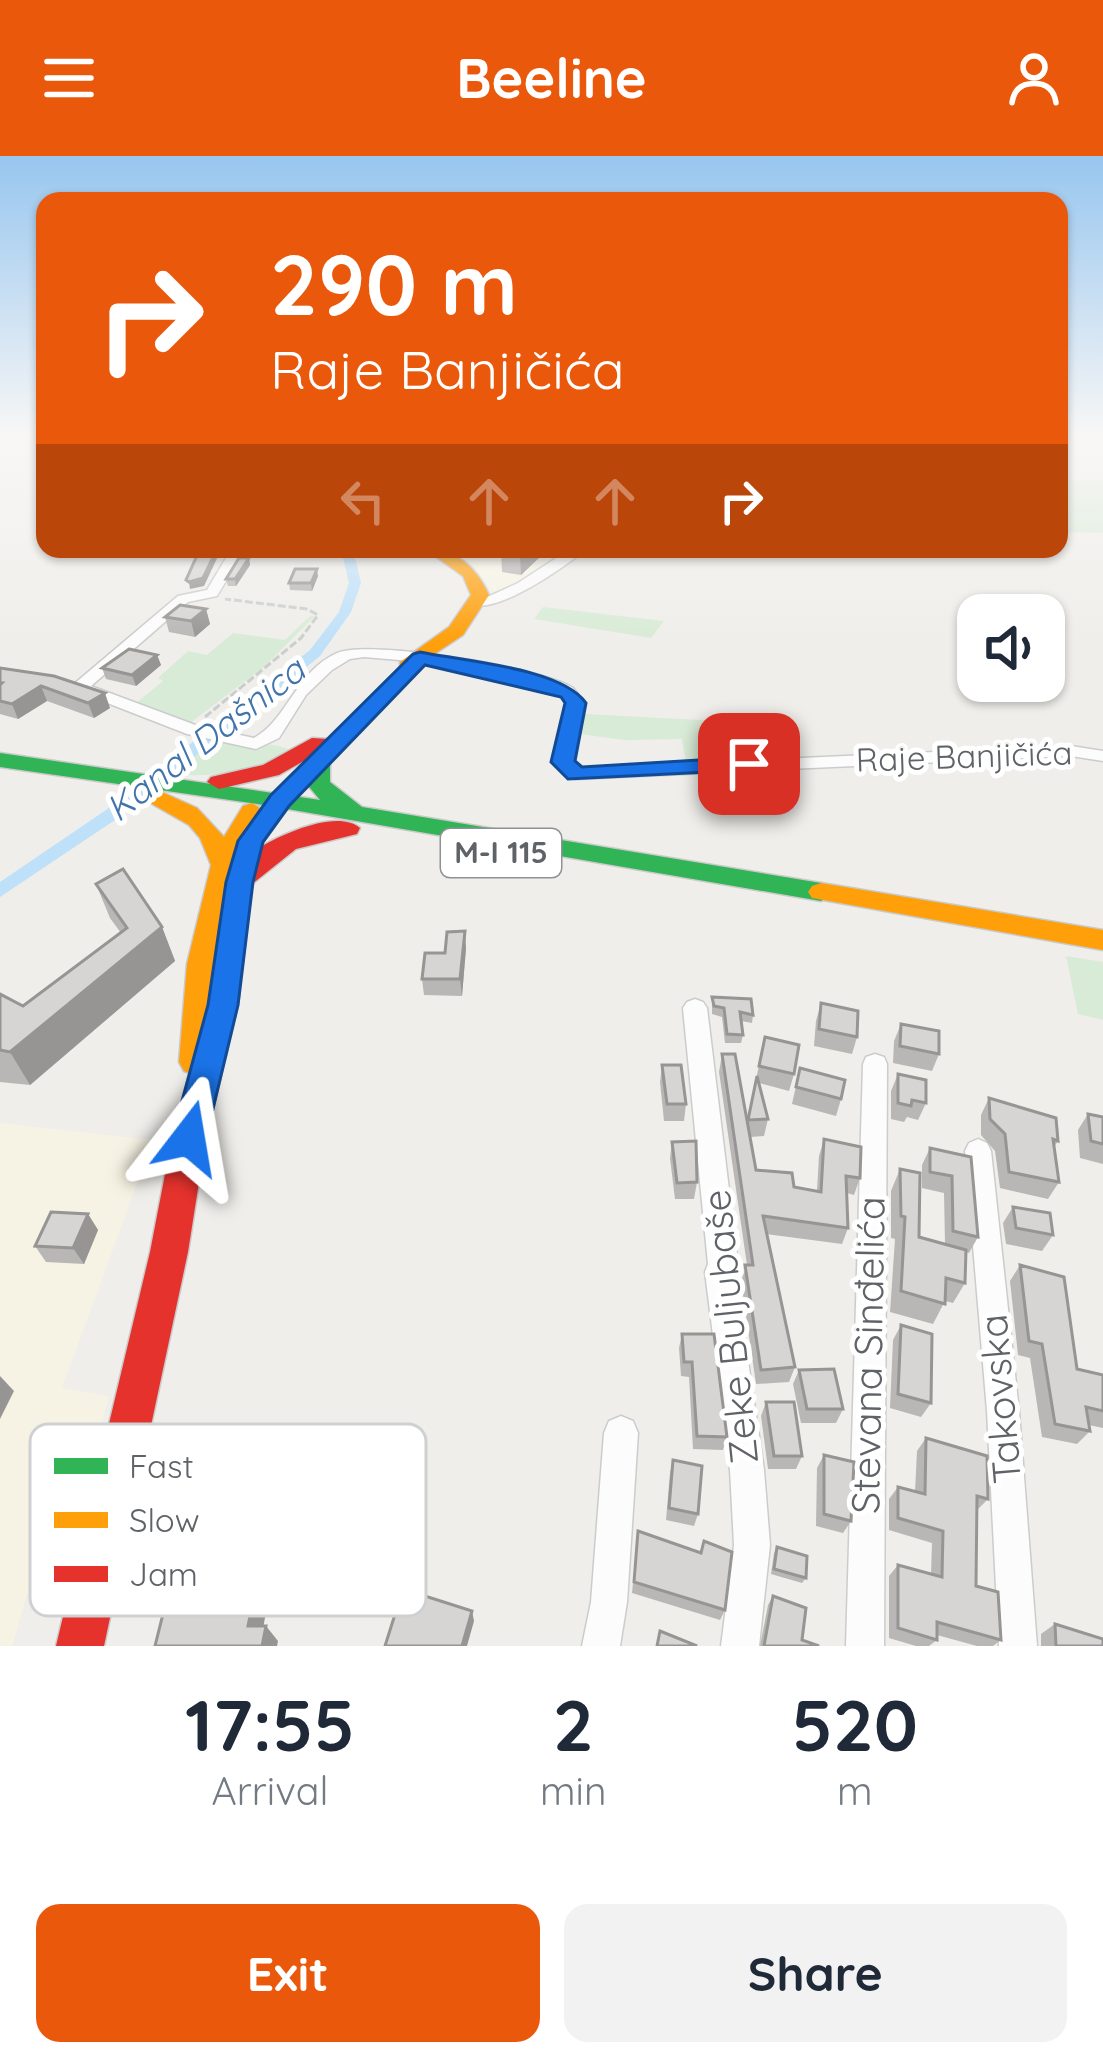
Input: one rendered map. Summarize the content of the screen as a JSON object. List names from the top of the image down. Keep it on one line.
{"streets":{"main road":["M-I 115"],"street":["Raje Banjičića","Zeke Buljubaše","Stevana Sinđelića","Takovska"]},"water":["Kanal Dašnica"],"legend":["Fast","Slow","Jam"],"page":{"header":"Beeline","turn":["290 m","Raje Banjičića"],"eta":["17:55","Arrival","2","min","520","m"],"buttons":["Exit","Share"]}}
